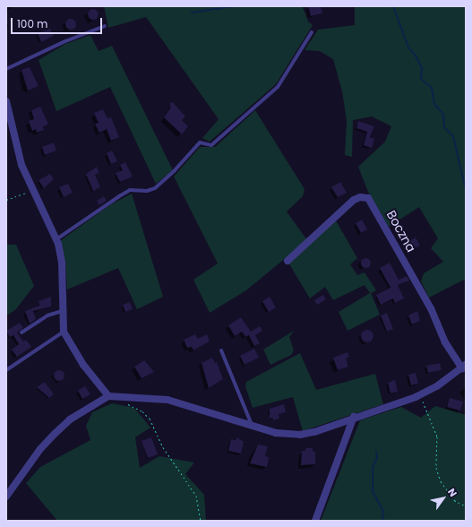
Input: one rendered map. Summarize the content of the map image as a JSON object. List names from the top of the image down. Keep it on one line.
{"streets":{"street":["Boczna"]},"scale_bar":"100 m","north":"top right"}
